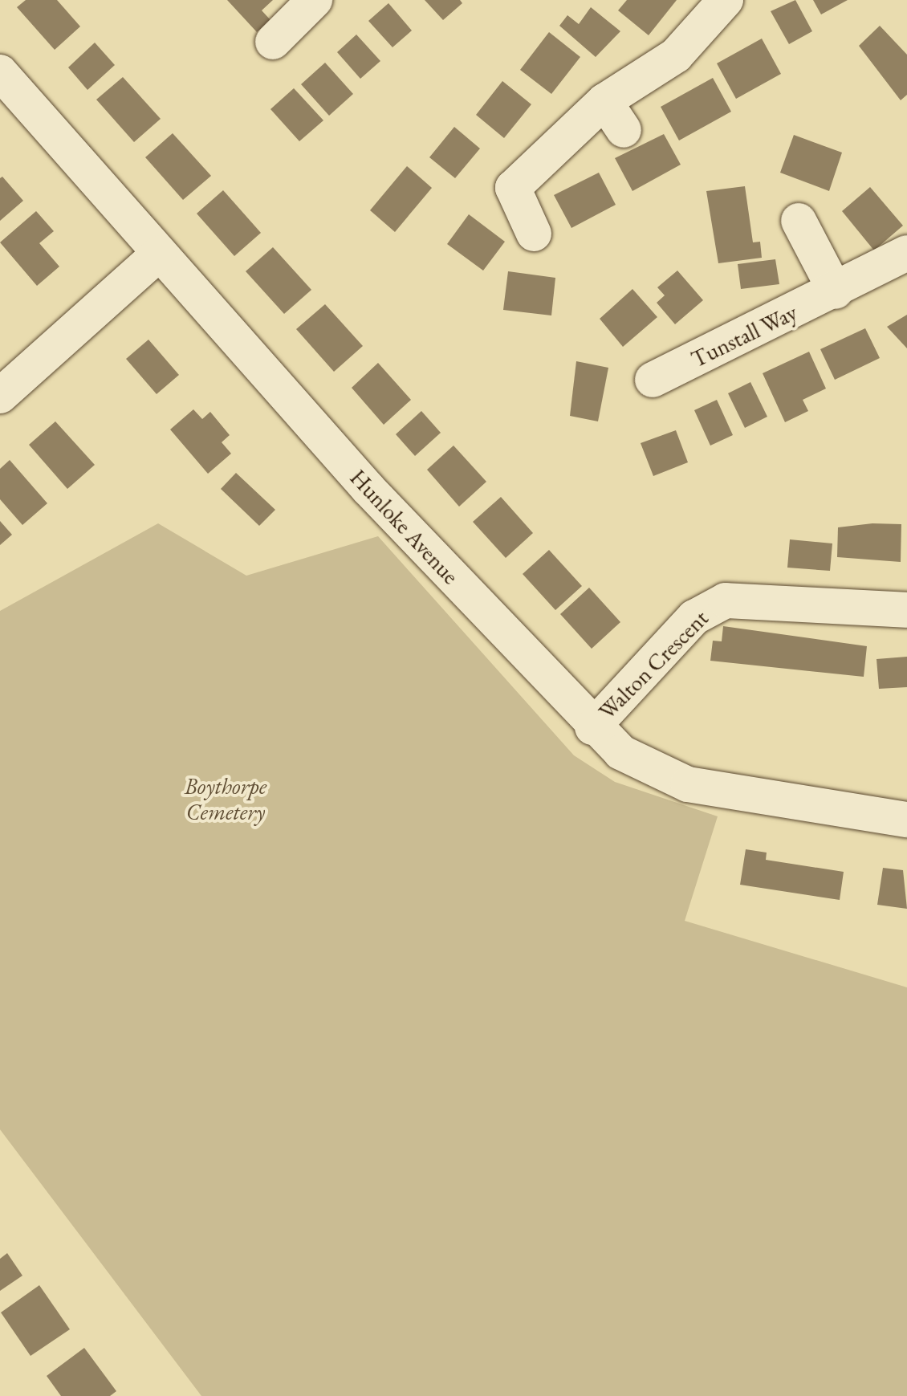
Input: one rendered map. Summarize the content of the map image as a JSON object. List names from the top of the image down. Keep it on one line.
{"streets":{"street":["Tunstall Way","Hunloke Avenue","Walton Crescent"]},"crossings":[["Hunloke Avenue","Walton Crescent"]],"parks":["Boythorpe Cemetery"]}
